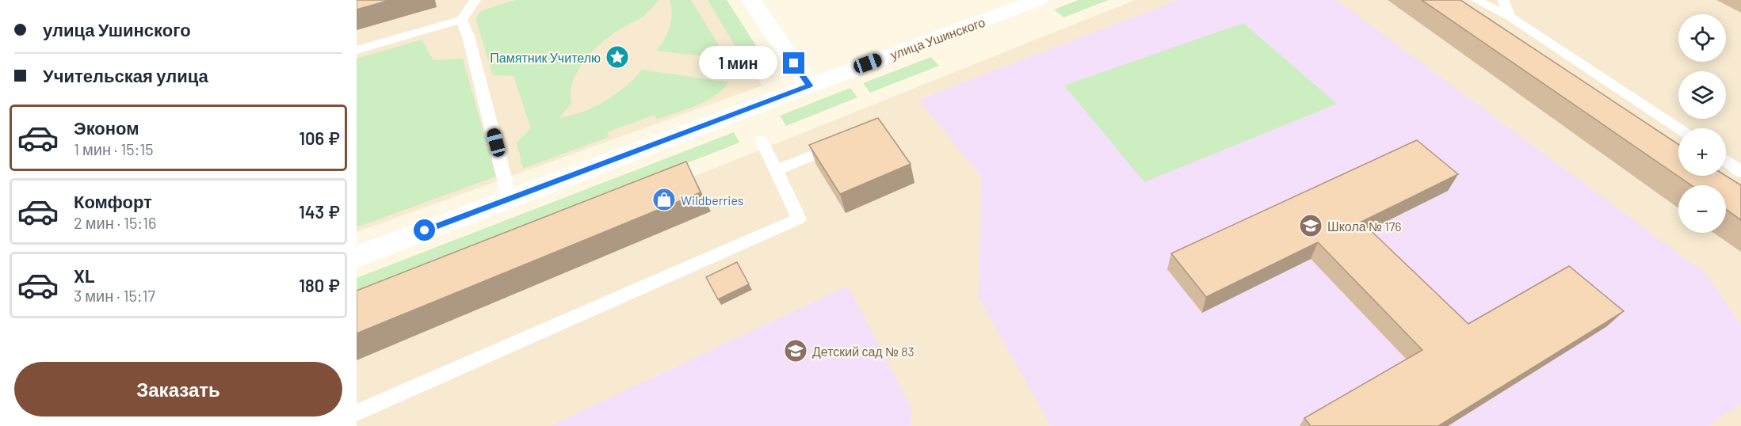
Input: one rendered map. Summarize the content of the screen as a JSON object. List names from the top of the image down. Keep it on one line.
{"streets":{"street":["улица Ушинского"]},"places":{"place":["Памятник Учителю"],"shop":["Wildberries"],"school or university":["Школа № 176","Детский сад № 83"]},"page":{"banner":["улица Ушинского","Учительская улица"],"map_buttons":["+","−"],"bubble":"1 мин","list":[{"name":"Эконом","note":"1 мин · 15:15","value":"106 ₽"},{"name":"Комфорт","note":"2 мин · 15:16","value":"143 ₽"},{"name":"XL","note":"3 мин · 15:17","value":"180 ₽"}],"buttons":"Заказать"}}
